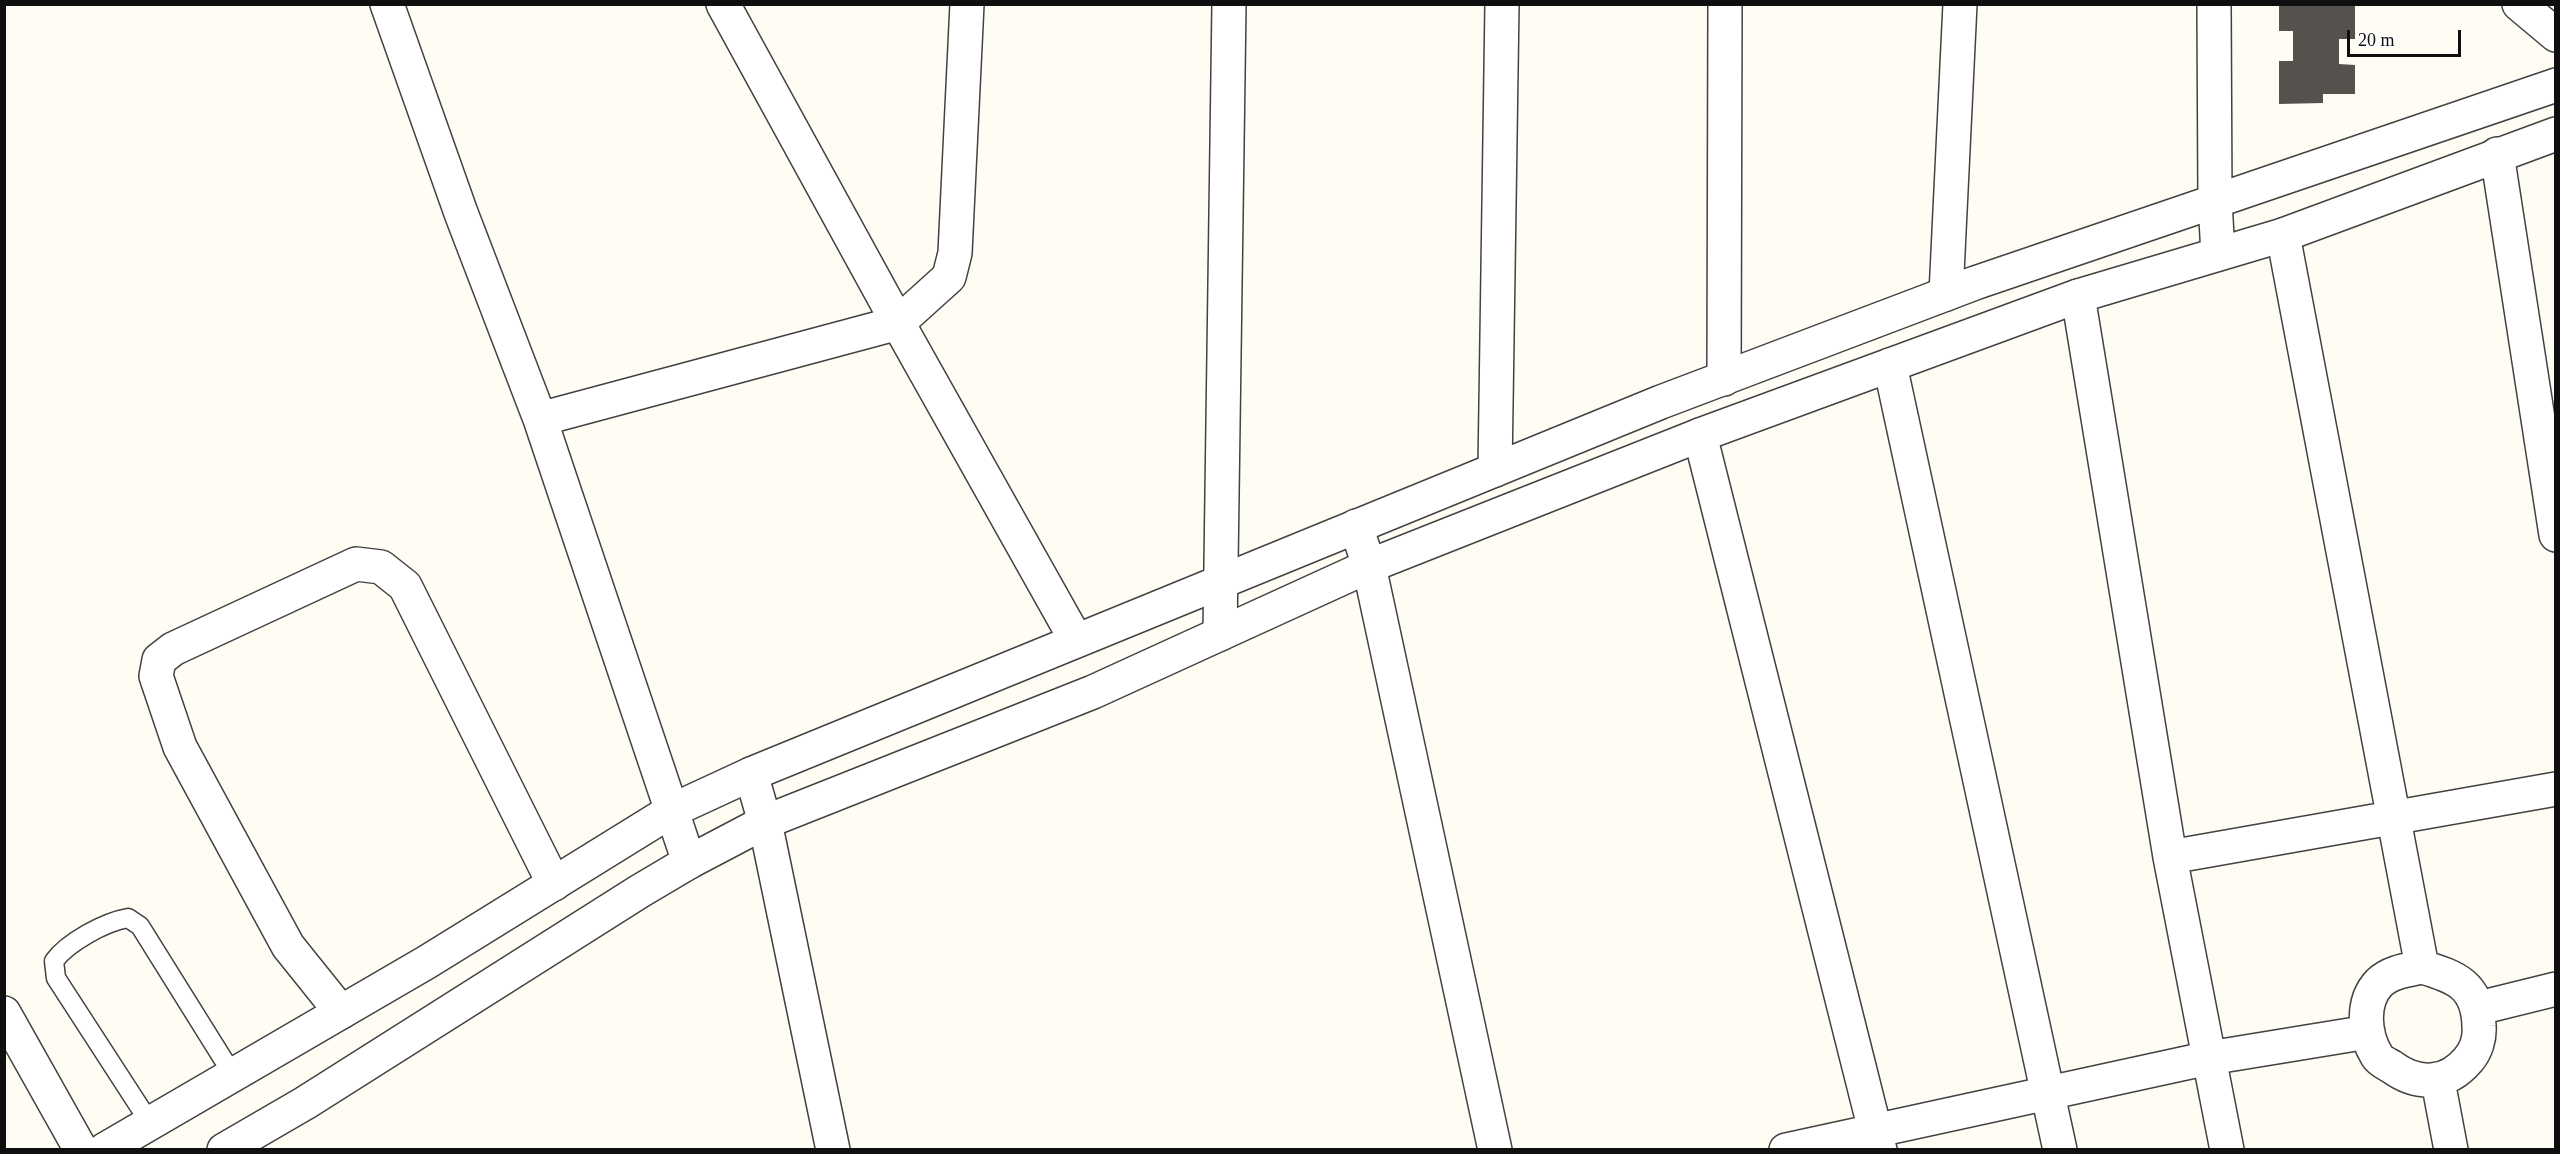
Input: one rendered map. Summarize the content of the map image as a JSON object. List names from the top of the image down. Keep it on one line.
{"scale_bar":"20 m"}
